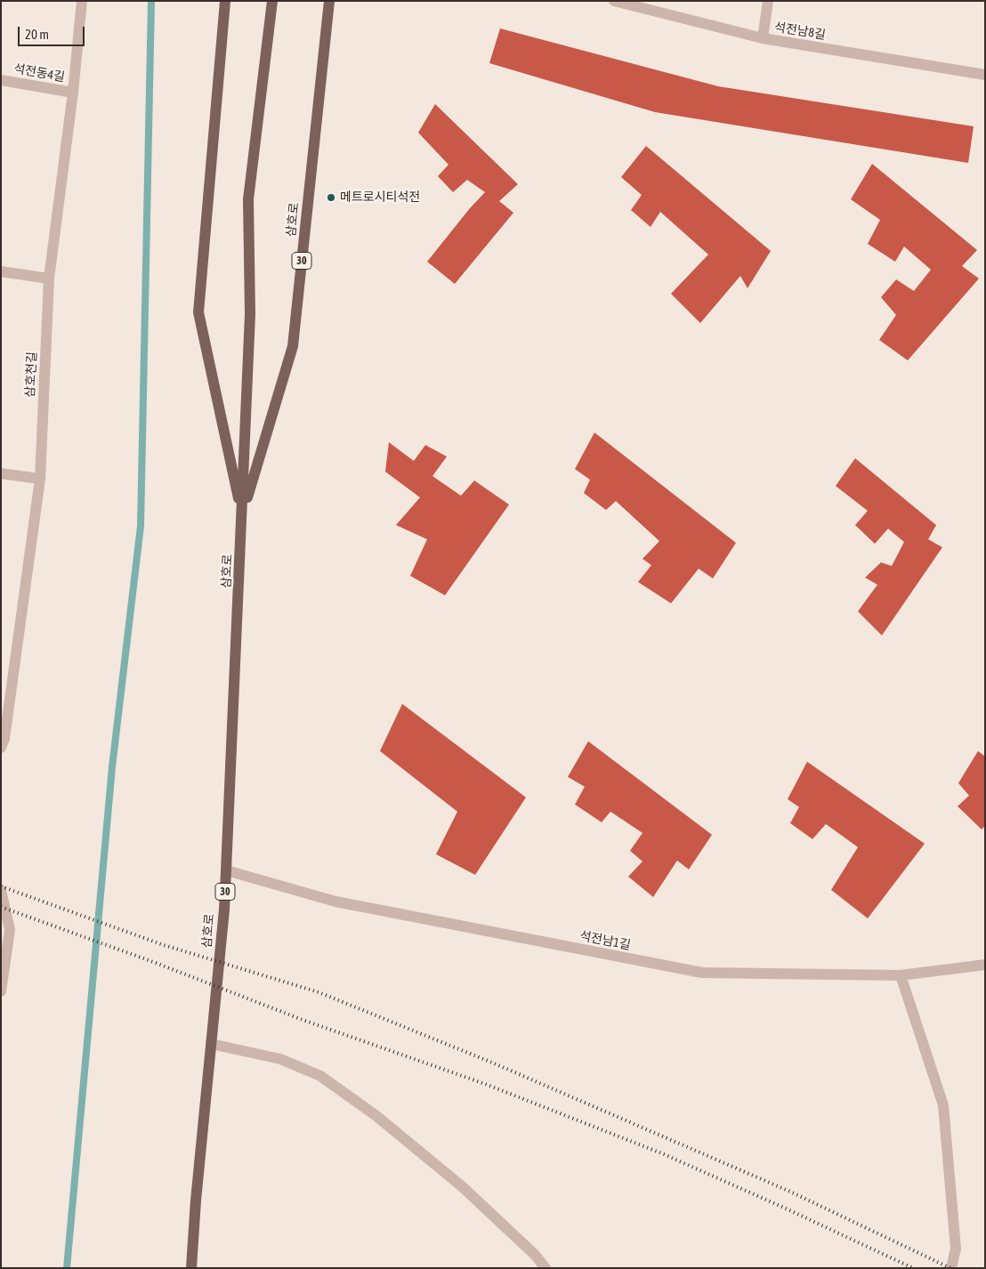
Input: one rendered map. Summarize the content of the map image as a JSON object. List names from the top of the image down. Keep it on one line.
{"streets":{"main road":["삼호로","30"],"street":["석전남8길","석전동4길","삼호천길","석전남1길"]},"crossings":[["석전동4길","삼호천길"],["삼호로","석전남1길"]],"places":["메트로시티석전"],"scale_bar":"20 m"}
